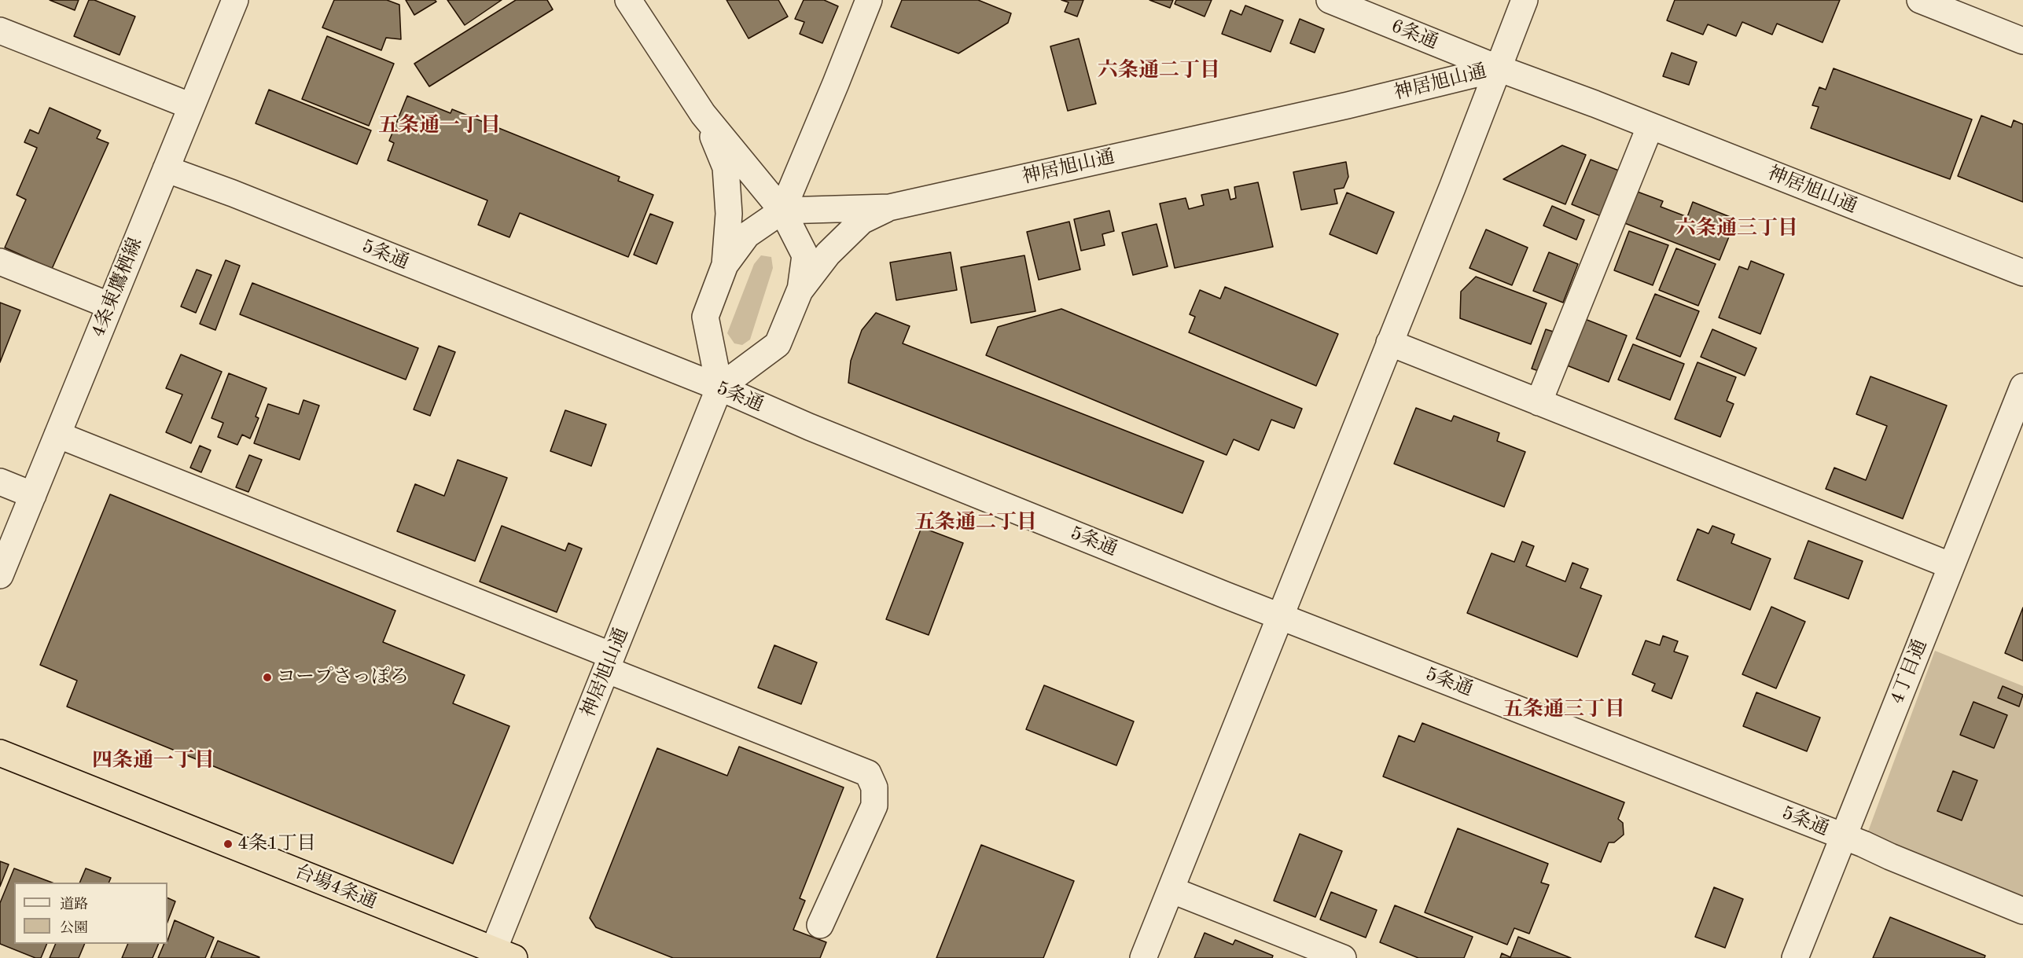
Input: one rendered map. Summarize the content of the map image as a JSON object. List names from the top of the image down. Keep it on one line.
{"streets":{"highway":["台場4条通"],"street":["6条通","神居旭山通","5条通","4条東鷹栖線","4丁目通"]},"crossings":[["6条通","神居旭山通"],["神居旭山通","5条通"],["神居旭山通","台場4条通"],["5条通","4条東鷹栖線"],["5条通","4丁目通"]],"districts":["六条通二丁目","五条通一丁目","六条通三丁目","五条通二丁目","五条通三丁目","四条通一丁目"],"places":["コープさっぽろ","4条1丁目"],"legend":["道路","公園"]}
